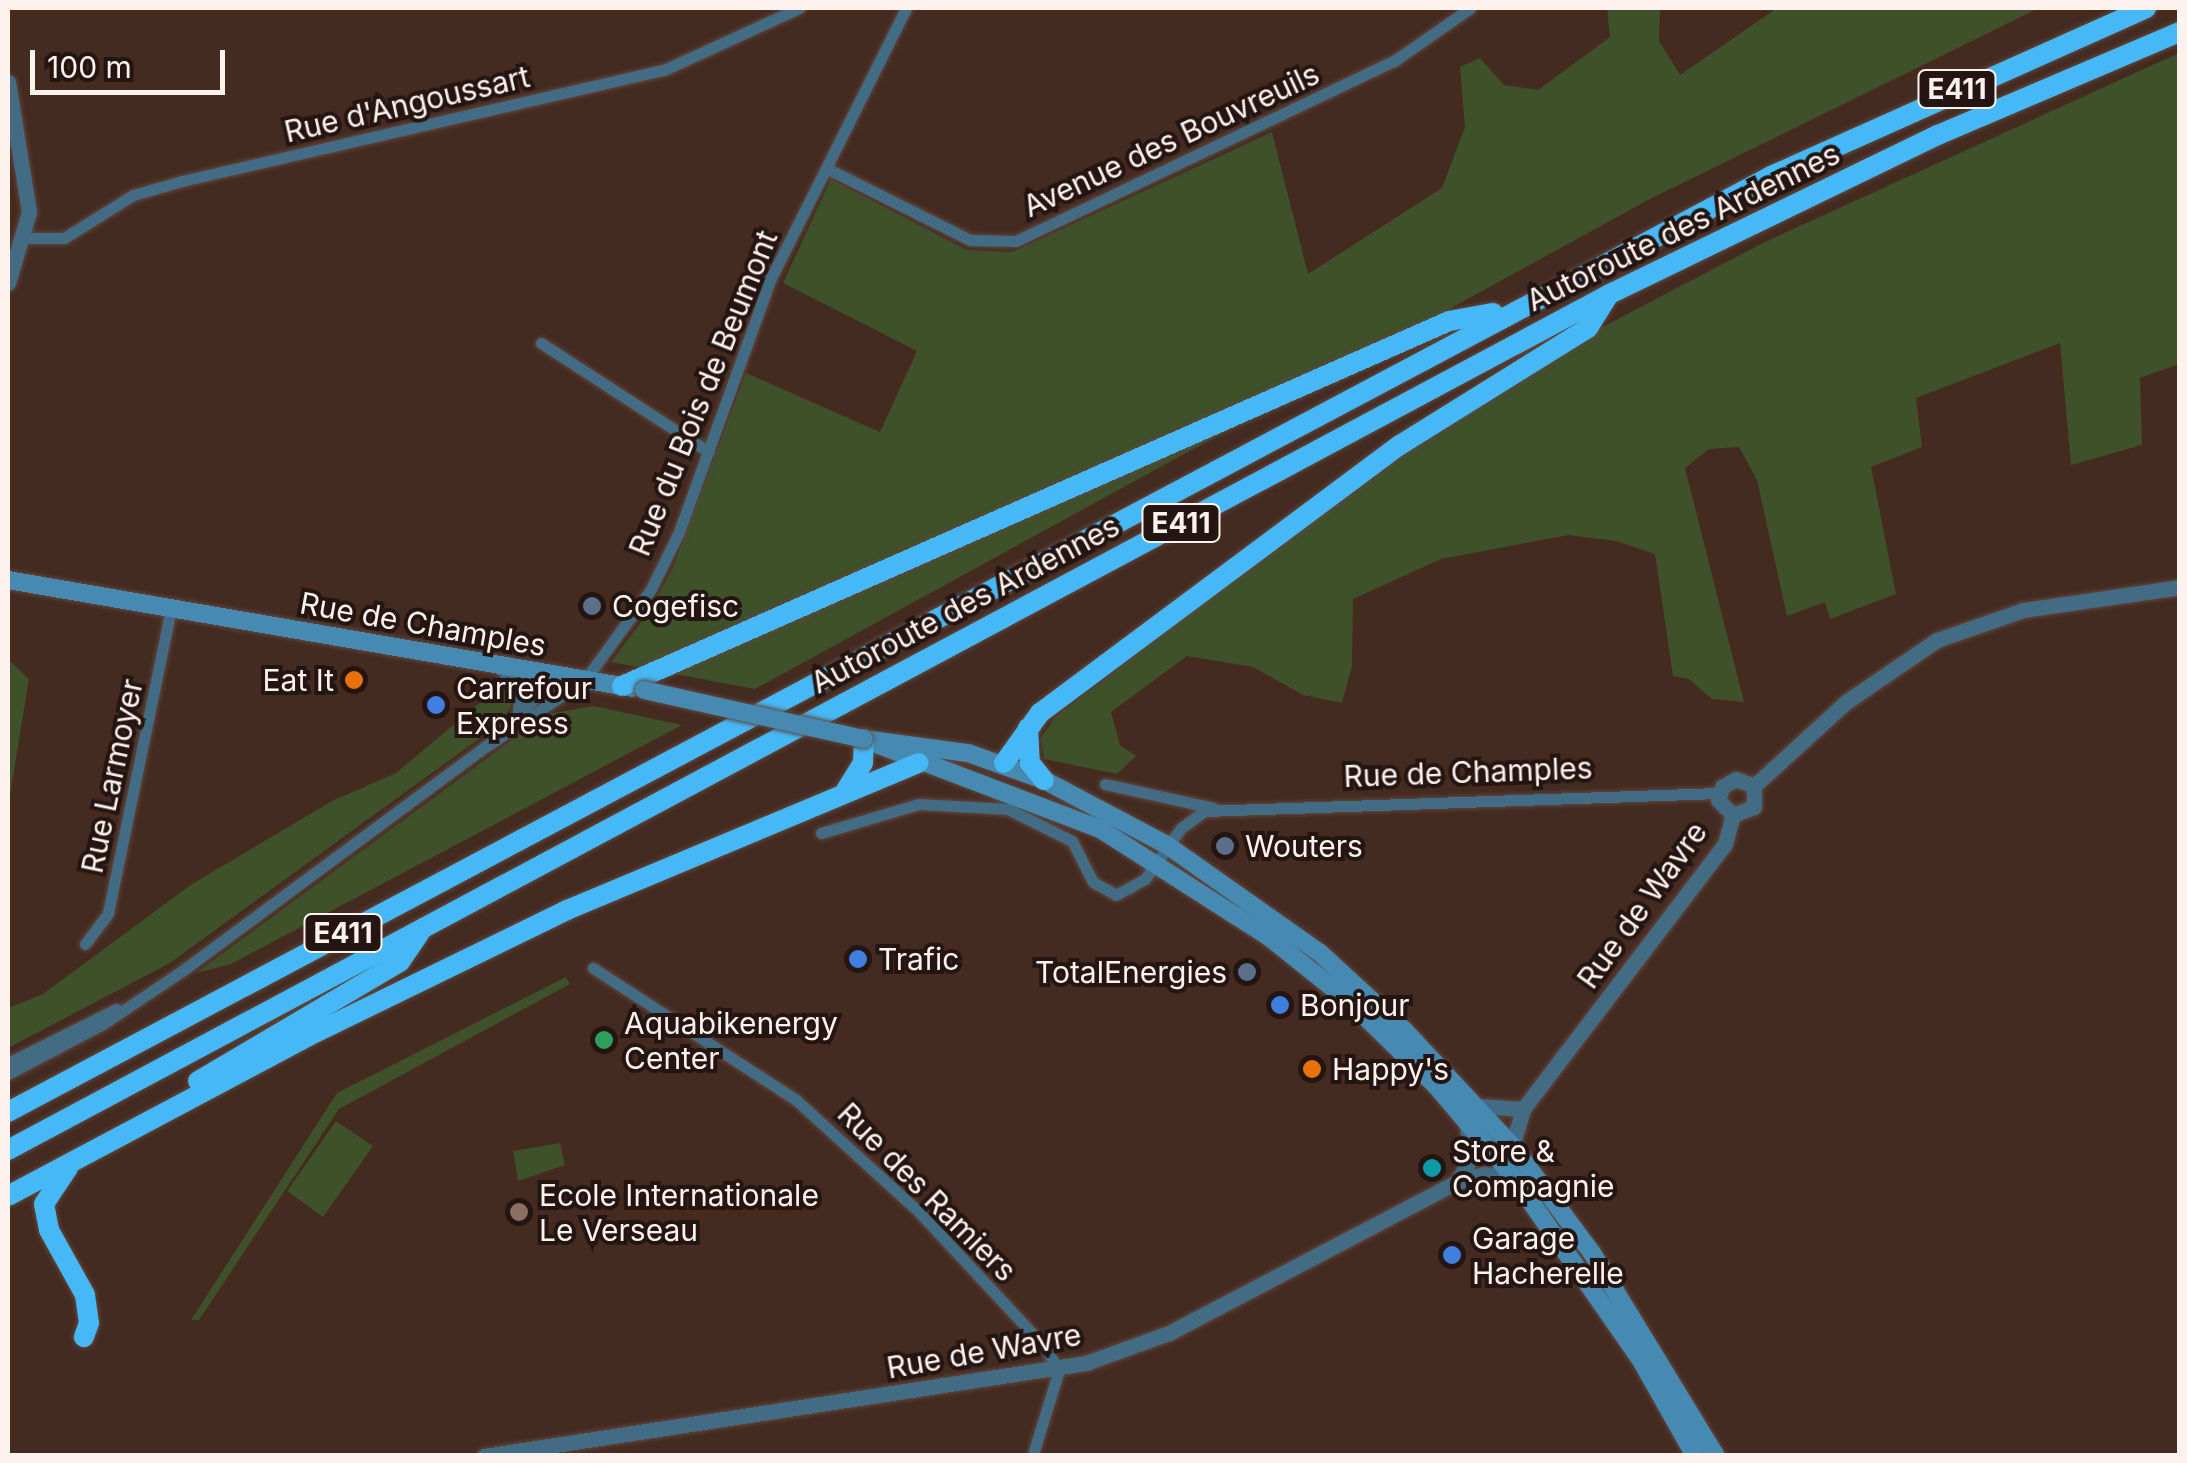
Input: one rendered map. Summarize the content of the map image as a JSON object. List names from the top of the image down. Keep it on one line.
{"streets":{"highway":["E411","Autoroute des Ardennes"],"main road":["Rue de Champles"],"street":["Rue d'Angoussart","Avenue des Bouvreuils","Rue du Bois de Beumont","Rue Larmoyer","Rue de Wavre","Rue des Ramiers"]},"crossings":[["Avenue des Bouvreuils","Rue du Bois de Beumont"],["Rue du Bois de Beumont","Rue de Champles"],["Rue de Champles","Rue Larmoyer"],["Rue de Champles","Rue de Wavre"],["Rue de Wavre","Rue des Ramiers"]],"places":["Cogefisc","Eat It","Carrefour Express","Wouters","Trafic","TotalEnergies","Bonjour","Aquabikenergy Center","Happy's","Store & Compagnie","Ecole Internationale Le Verseau","Garage Hacherelle"],"scale_bar":"100 m"}
